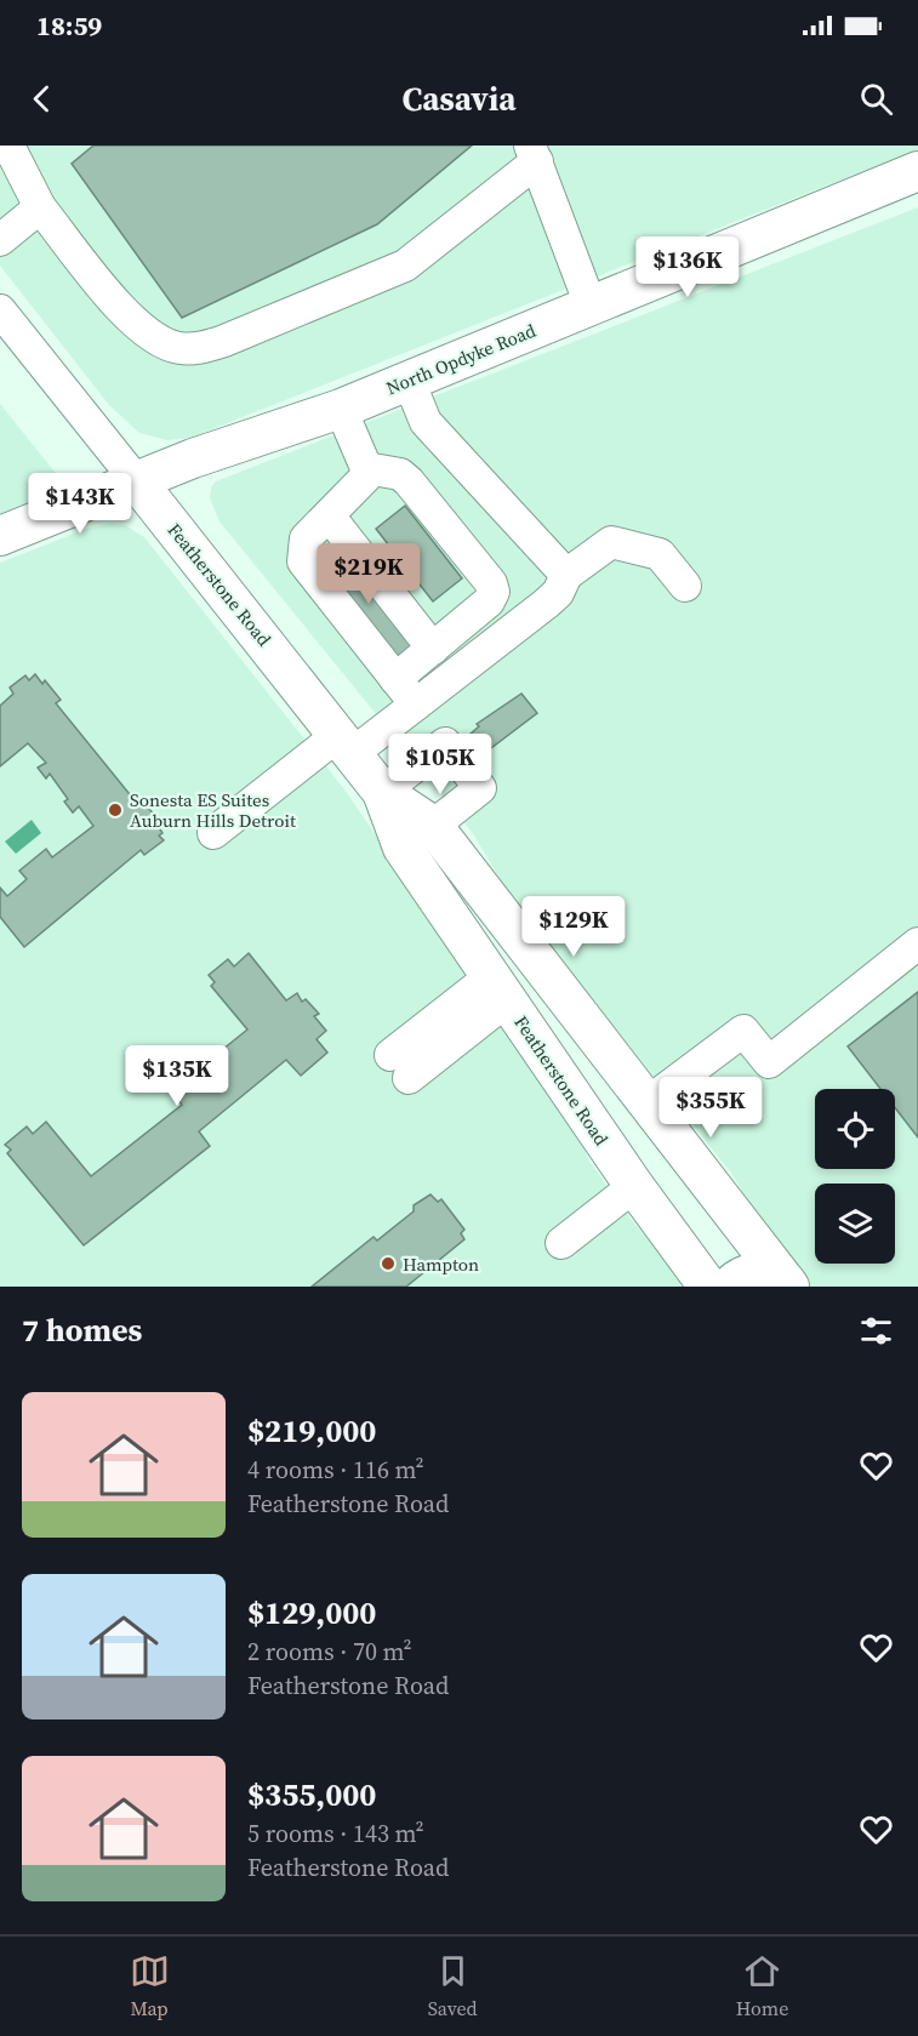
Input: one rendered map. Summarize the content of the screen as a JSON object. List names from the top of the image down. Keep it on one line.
{"streets":{"main road":["North Opdyke Road","Featherstone Road"]},"crossings":[["North Opdyke Road","Featherstone Road"]],"places":["Sonesta ES Suites Auburn Hills Detroit","Hampton"],"page":{"status":"18:59","header":"Casavia","price":["$136K","$143K","$219K","$105K","$129K","$135K","$355K"],"heading":"7 homes","list":[{"name":"$219,000","note":"4 rooms · 116 m² · Featherstone Road"},{"name":"$129,000","note":"2 rooms · 70 m² · Featherstone Road"},{"name":"$355,000","note":"5 rooms · 143 m² · Featherstone Road"}],"tabs":["Map","Saved","Home"]}}
